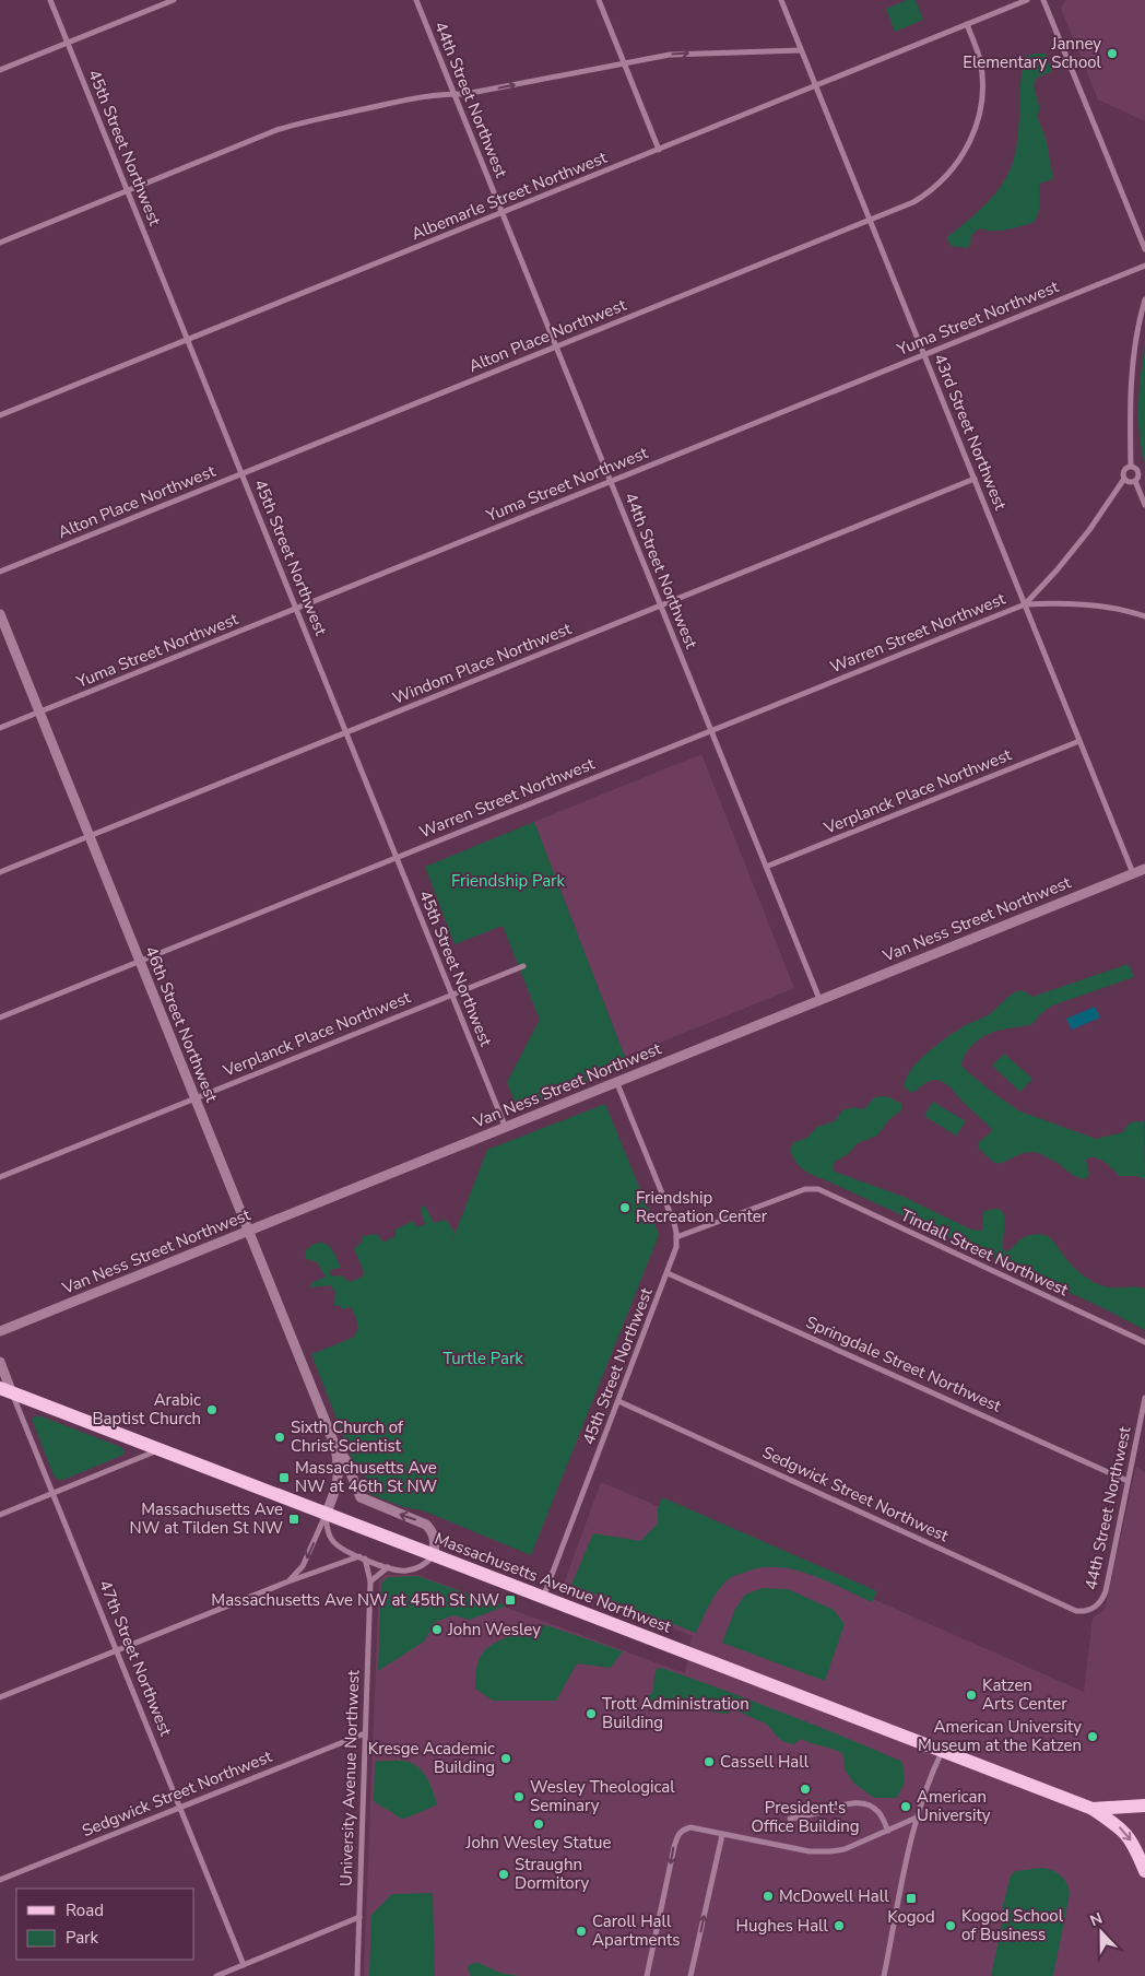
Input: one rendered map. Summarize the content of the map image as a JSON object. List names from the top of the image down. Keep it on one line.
{"streets":{"main road":["Massachusetts Avenue Northwest"],"street":["44th Street Northwest","45th Street Northwest","Albemarle Street Northwest","Yuma Street Northwest","Alton Place Northwest","43rd Street Northwest","Warren Street Northwest","Windom Place Northwest","Verplanck Place Northwest","Van Ness Street Northwest","46th Street Northwest","Tindall Street Northwest","Springdale Street Northwest","Sedgwick Street Northwest","47th Street Northwest","University Avenue Northwest"]},"crossings":[["44th Street Northwest","Albemarle Street Northwest"],["44th Street Northwest","Yuma Street Northwest"],["44th Street Northwest","Alton Place Northwest"],["44th Street Northwest","Warren Street Northwest"],["44th Street Northwest","Windom Place Northwest"],["44th Street Northwest","Verplanck Place Northwest"],["44th Street Northwest","Van Ness Street Northwest"],["44th Street Northwest","Springdale Street Northwest"],["44th Street Northwest","Sedgwick Street Northwest"],["45th Street Northwest","Albemarle Street Northwest"],["45th Street Northwest","Yuma Street Northwest"],["45th Street Northwest","Alton Place Northwest"],["45th Street Northwest","Warren Street Northwest"],["45th Street Northwest","Windom Place Northwest"],["45th Street Northwest","Verplanck Place Northwest"],["45th Street Northwest","Van Ness Street Northwest"],["45th Street Northwest","Tindall Street Northwest"],["45th Street Northwest","Springdale Street Northwest"],["45th Street Northwest","Sedgwick Street Northwest"],["45th Street Northwest","Massachusetts Avenue Northwest"],["Albemarle Street Northwest","Alton Place Northwest"],["Albemarle Street Northwest","43rd Street Northwest"],["Yuma Street Northwest","43rd Street Northwest"],["Yuma Street Northwest","46th Street Northwest"],["Alton Place Northwest","43rd Street Northwest"],["43rd Street Northwest","Warren Street Northwest"],["43rd Street Northwest","Windom Place Northwest"],["43rd Street Northwest","Verplanck Place Northwest"],["43rd Street Northwest","Van Ness Street Northwest"],["Warren Street Northwest","46th Street Northwest"],["Windom Place Northwest","46th Street Northwest"],["Verplanck Place Northwest","46th Street Northwest"],["Van Ness Street Northwest","46th Street Northwest"],["Sedgwick Street Northwest","47th Street Northwest"],["Sedgwick Street Northwest","University Avenue Northwest"],["Massachusetts Avenue Northwest","47th Street Northwest"]],"parks":["Friendship Park","Turtle Park"],"places":{"other":["Janney Elementary School","Friendship Recreation Center","Arabic Baptist Church","Sixth Church of Christ Scientist","John Wesley","Katzen Arts Center","Trott Administration Building","American University Museum at the Katzen","Kresge Academic Building","Cassell Hall","President's Office Building","Wesley Theological Seminary","American University","John Wesley Statue","Straughn Dormitory","McDowell Hall","Hughes Hall","Kogod School of Business","Caroll Hall Apartments"],"transit":["Massachusetts Ave NW at 46th St NW","Massachusetts Ave NW at Tilden St NW","Massachusetts Ave NW at 45th St NW","Kogod"]},"legend":["Road","Park"],"north":"top"}
